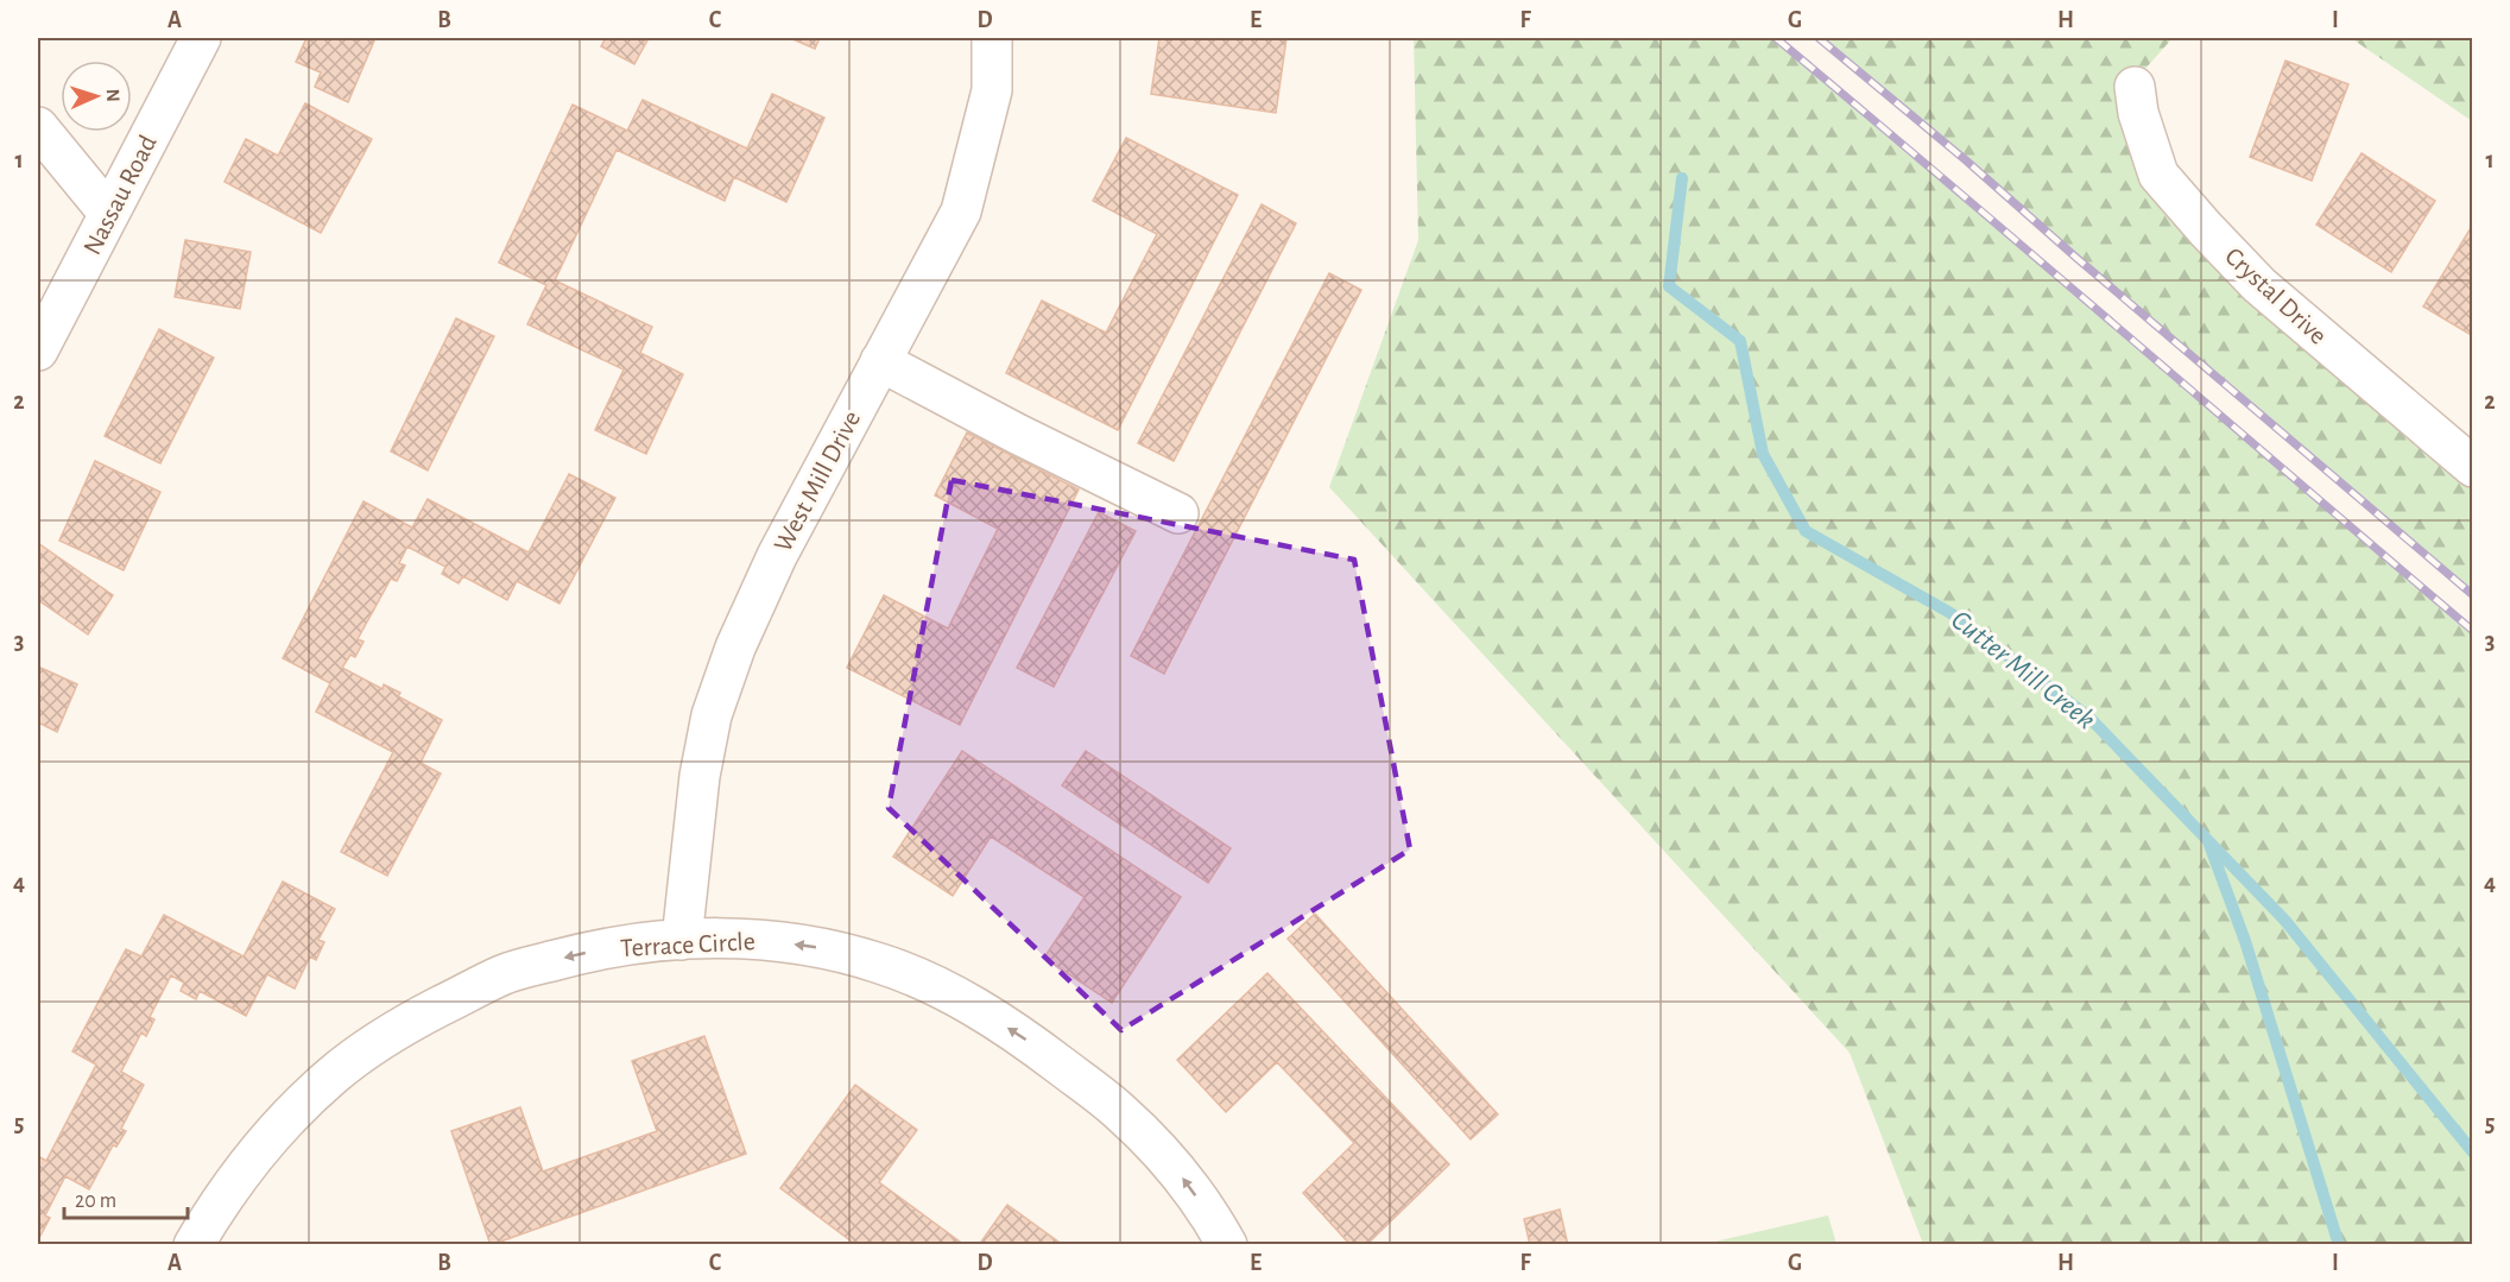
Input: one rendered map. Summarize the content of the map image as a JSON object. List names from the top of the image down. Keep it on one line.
{"streets":{"street":["Nassau Road","Crystal Drive","West Mill Drive","Terrace Circle"]},"crossings":[["West Mill Drive","Terrace Circle"]],"one_way":["Terrace Circle"],"water":["Cutter Mill Creek"],"scale_bar":"20 m","north":"right","grid":{"columns":["A","B","C","D","E","F","G","H","I"],"rows":["1","2","3","4","5"]}}
